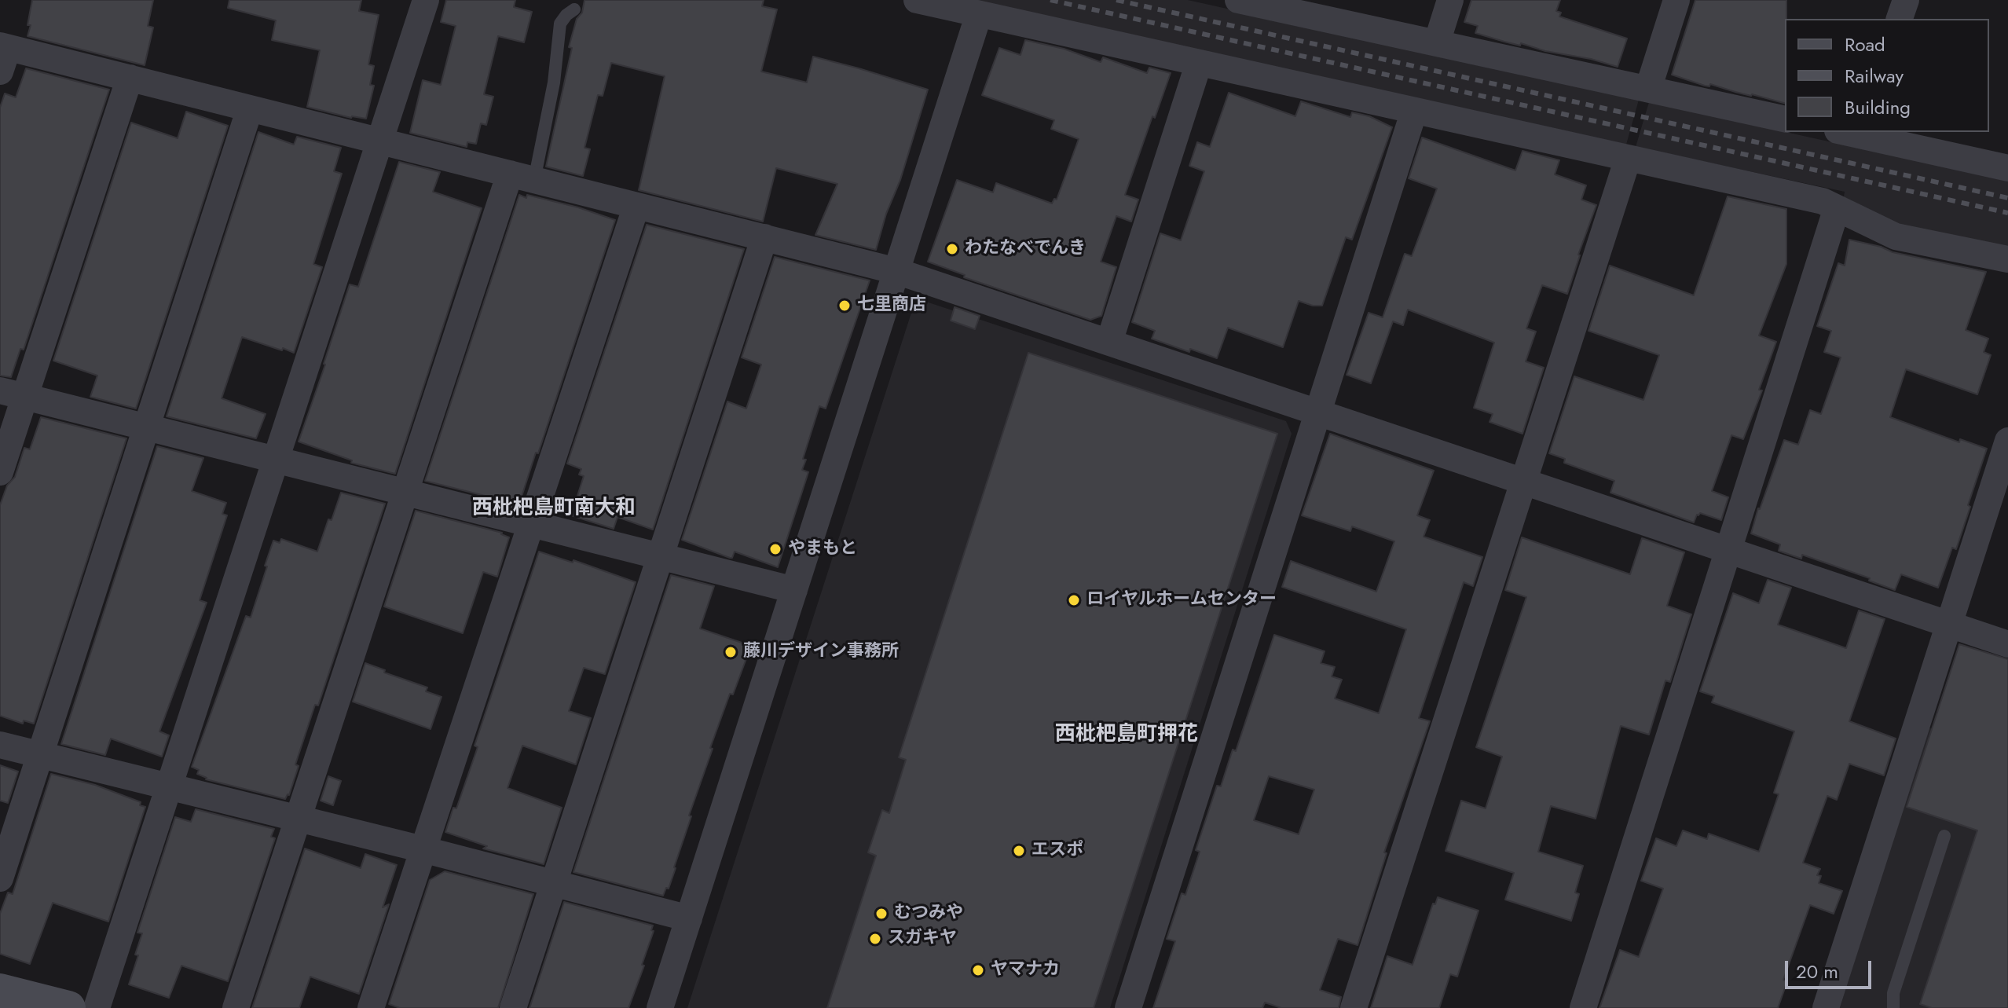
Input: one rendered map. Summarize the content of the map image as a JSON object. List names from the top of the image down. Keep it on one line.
{"districts":["西枇杷島町南大和","西枇杷島町押花"],"places":["わたなべでんき","七里商店","やまもと","ロイヤルホームセンター","藤川デザイン事務所","エスポ","むつみや","スガキヤ","ヤマナカ"],"legend":["Road","Railway","Building"],"scale_bar":"20 m"}
